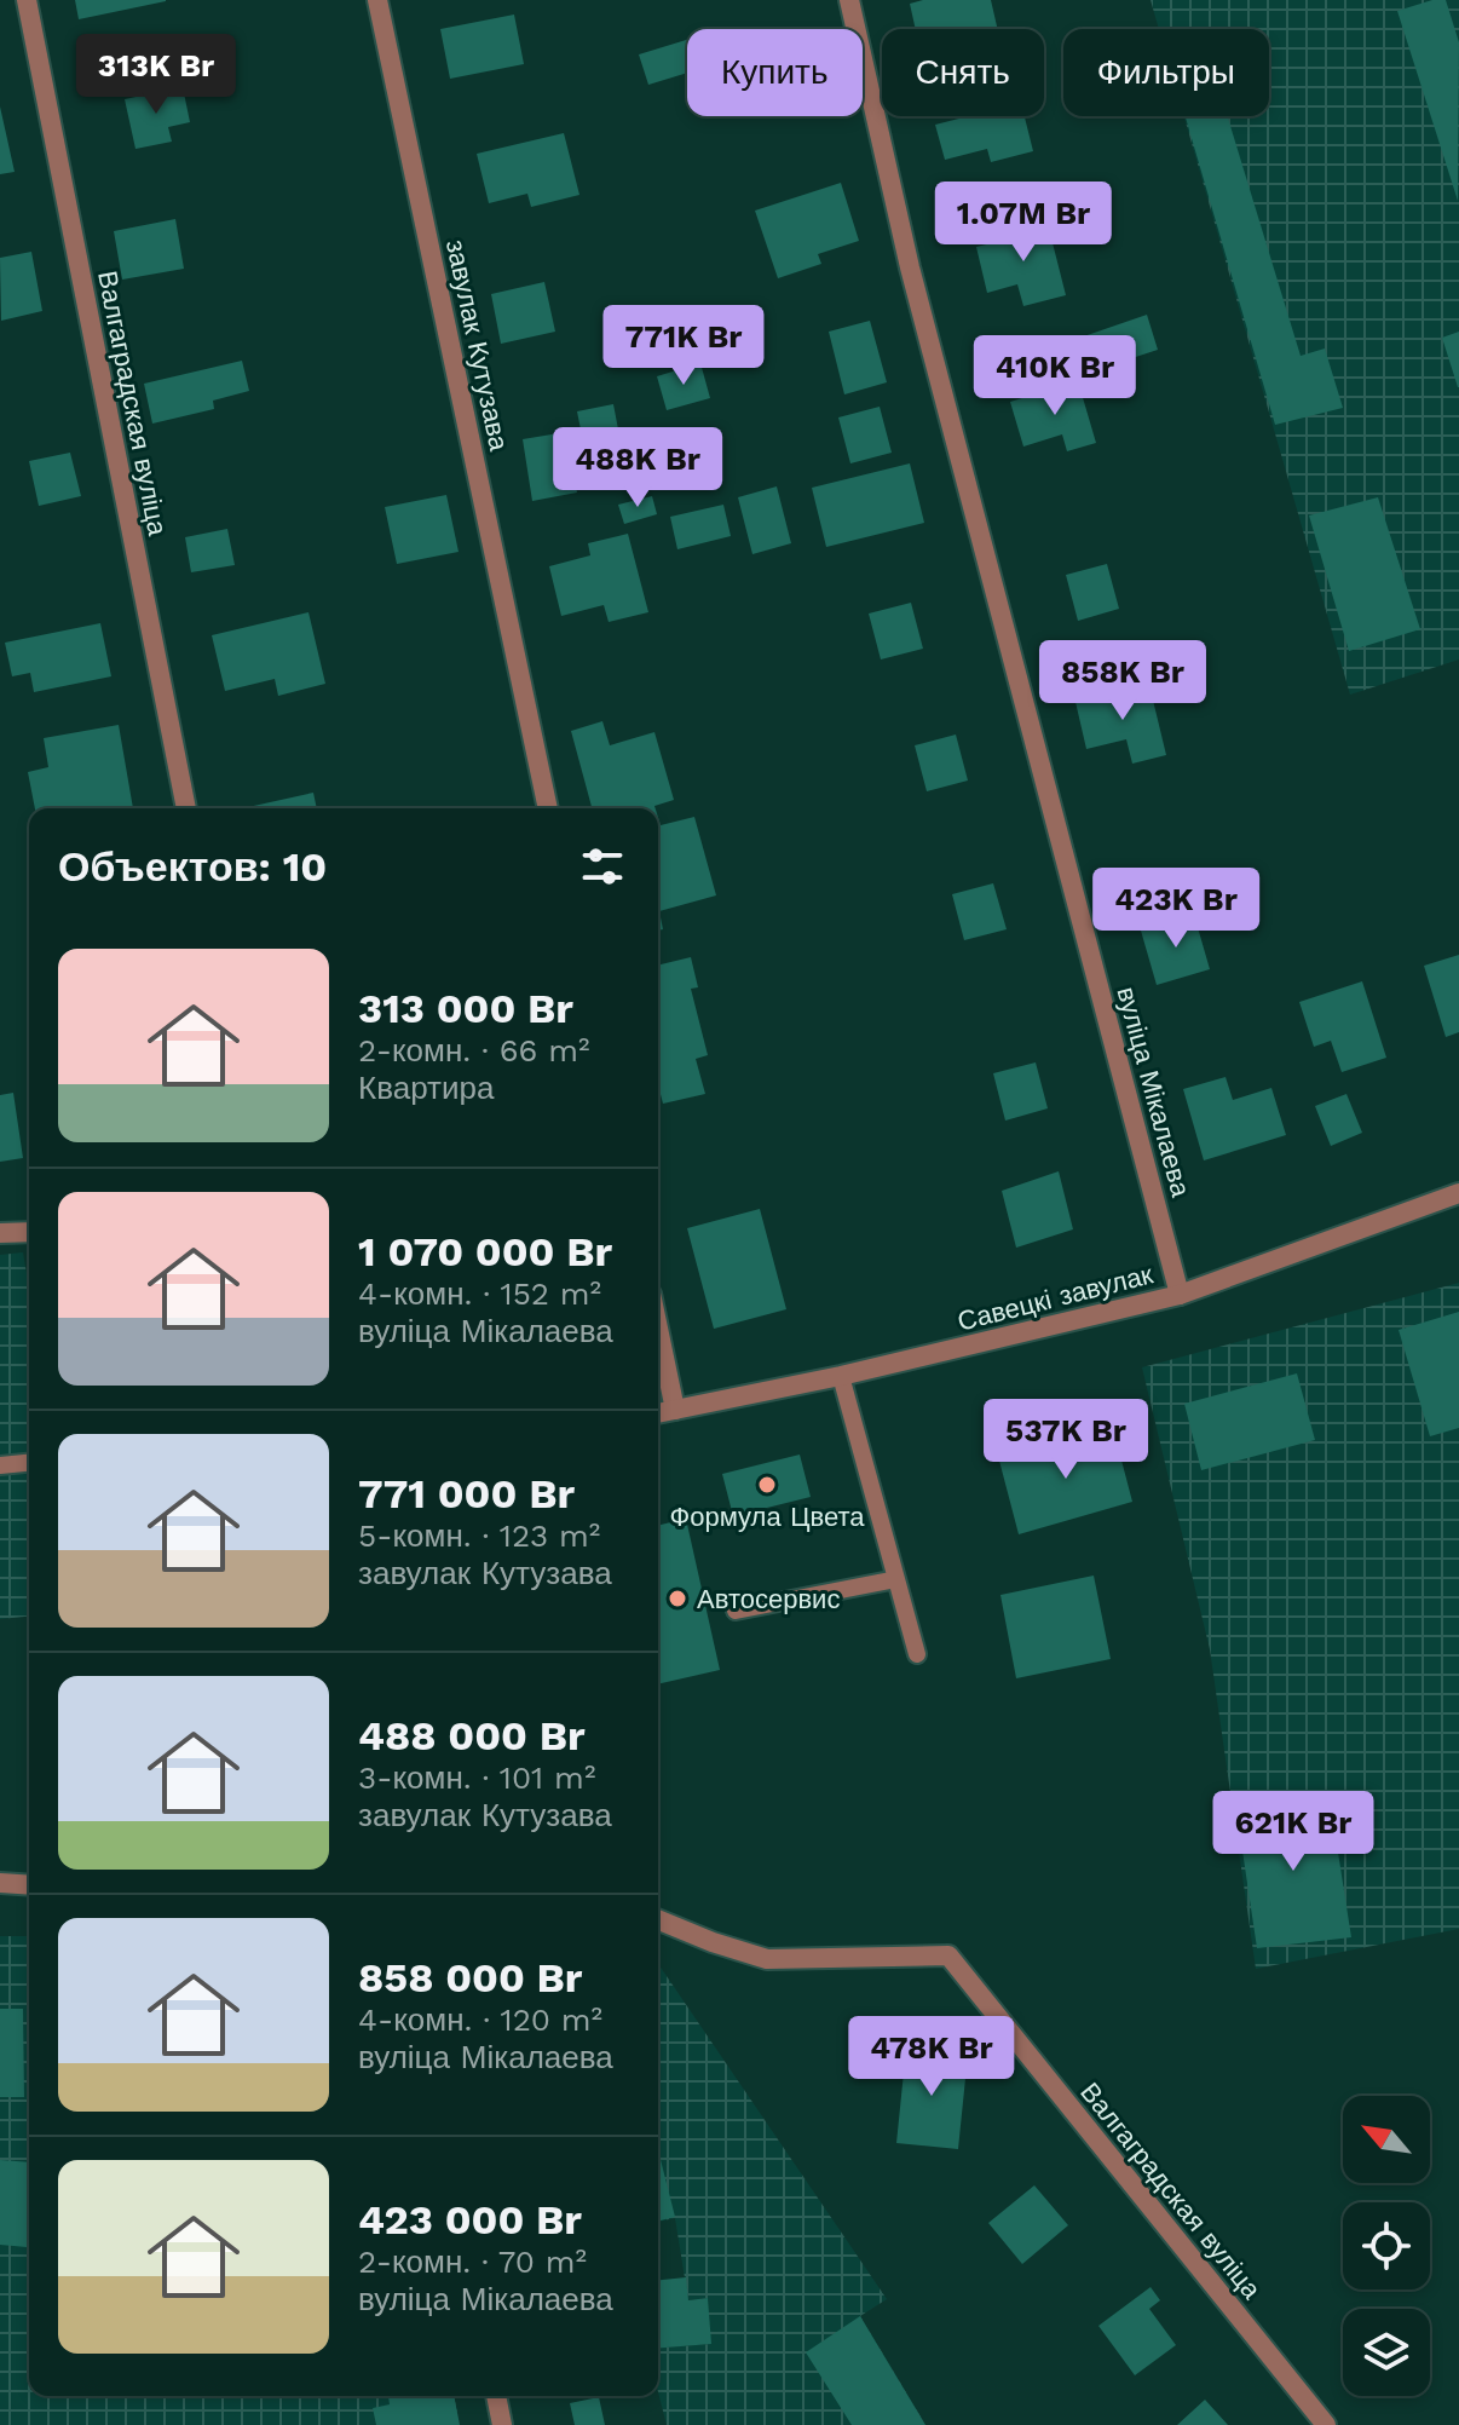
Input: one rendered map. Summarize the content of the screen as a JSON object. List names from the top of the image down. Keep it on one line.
{"streets":{"street":["завулак Кутузава","Валгаградская вуліца","вуліца Мікалаева","Савецкі завулак"]},"crossings":[["вуліца Мікалаева","Савецкі завулак"]],"places":["Формула Цвета","Автосервис"],"north":"top left","page":{"chip":["Купить","Снять","Фильтры"],"price":["313K Br","1.07M Br","771K Br","410K Br","488K Br","858K Br","423K Br","537K Br","621K Br","478K Br"],"heading":"Объектов: 10","list":[{"name":"313 000 Br","note":"2-комн. · 66 m² · Квартира"},{"name":"1 070 000 Br","note":"4-комн. · 152 m² · вуліца Мікалаева"},{"name":"771 000 Br","note":"5-комн. · 123 m² · завулак Кутузава"},{"name":"488 000 Br","note":"3-комн. · 101 m² · завулак Кутузава"},{"name":"858 000 Br","note":"4-комн. · 120 m² · вуліца Мікалаева"},{"name":"423 000 Br","note":"2-комн. · 70 m² · вуліца Мікалаева"}]}}
